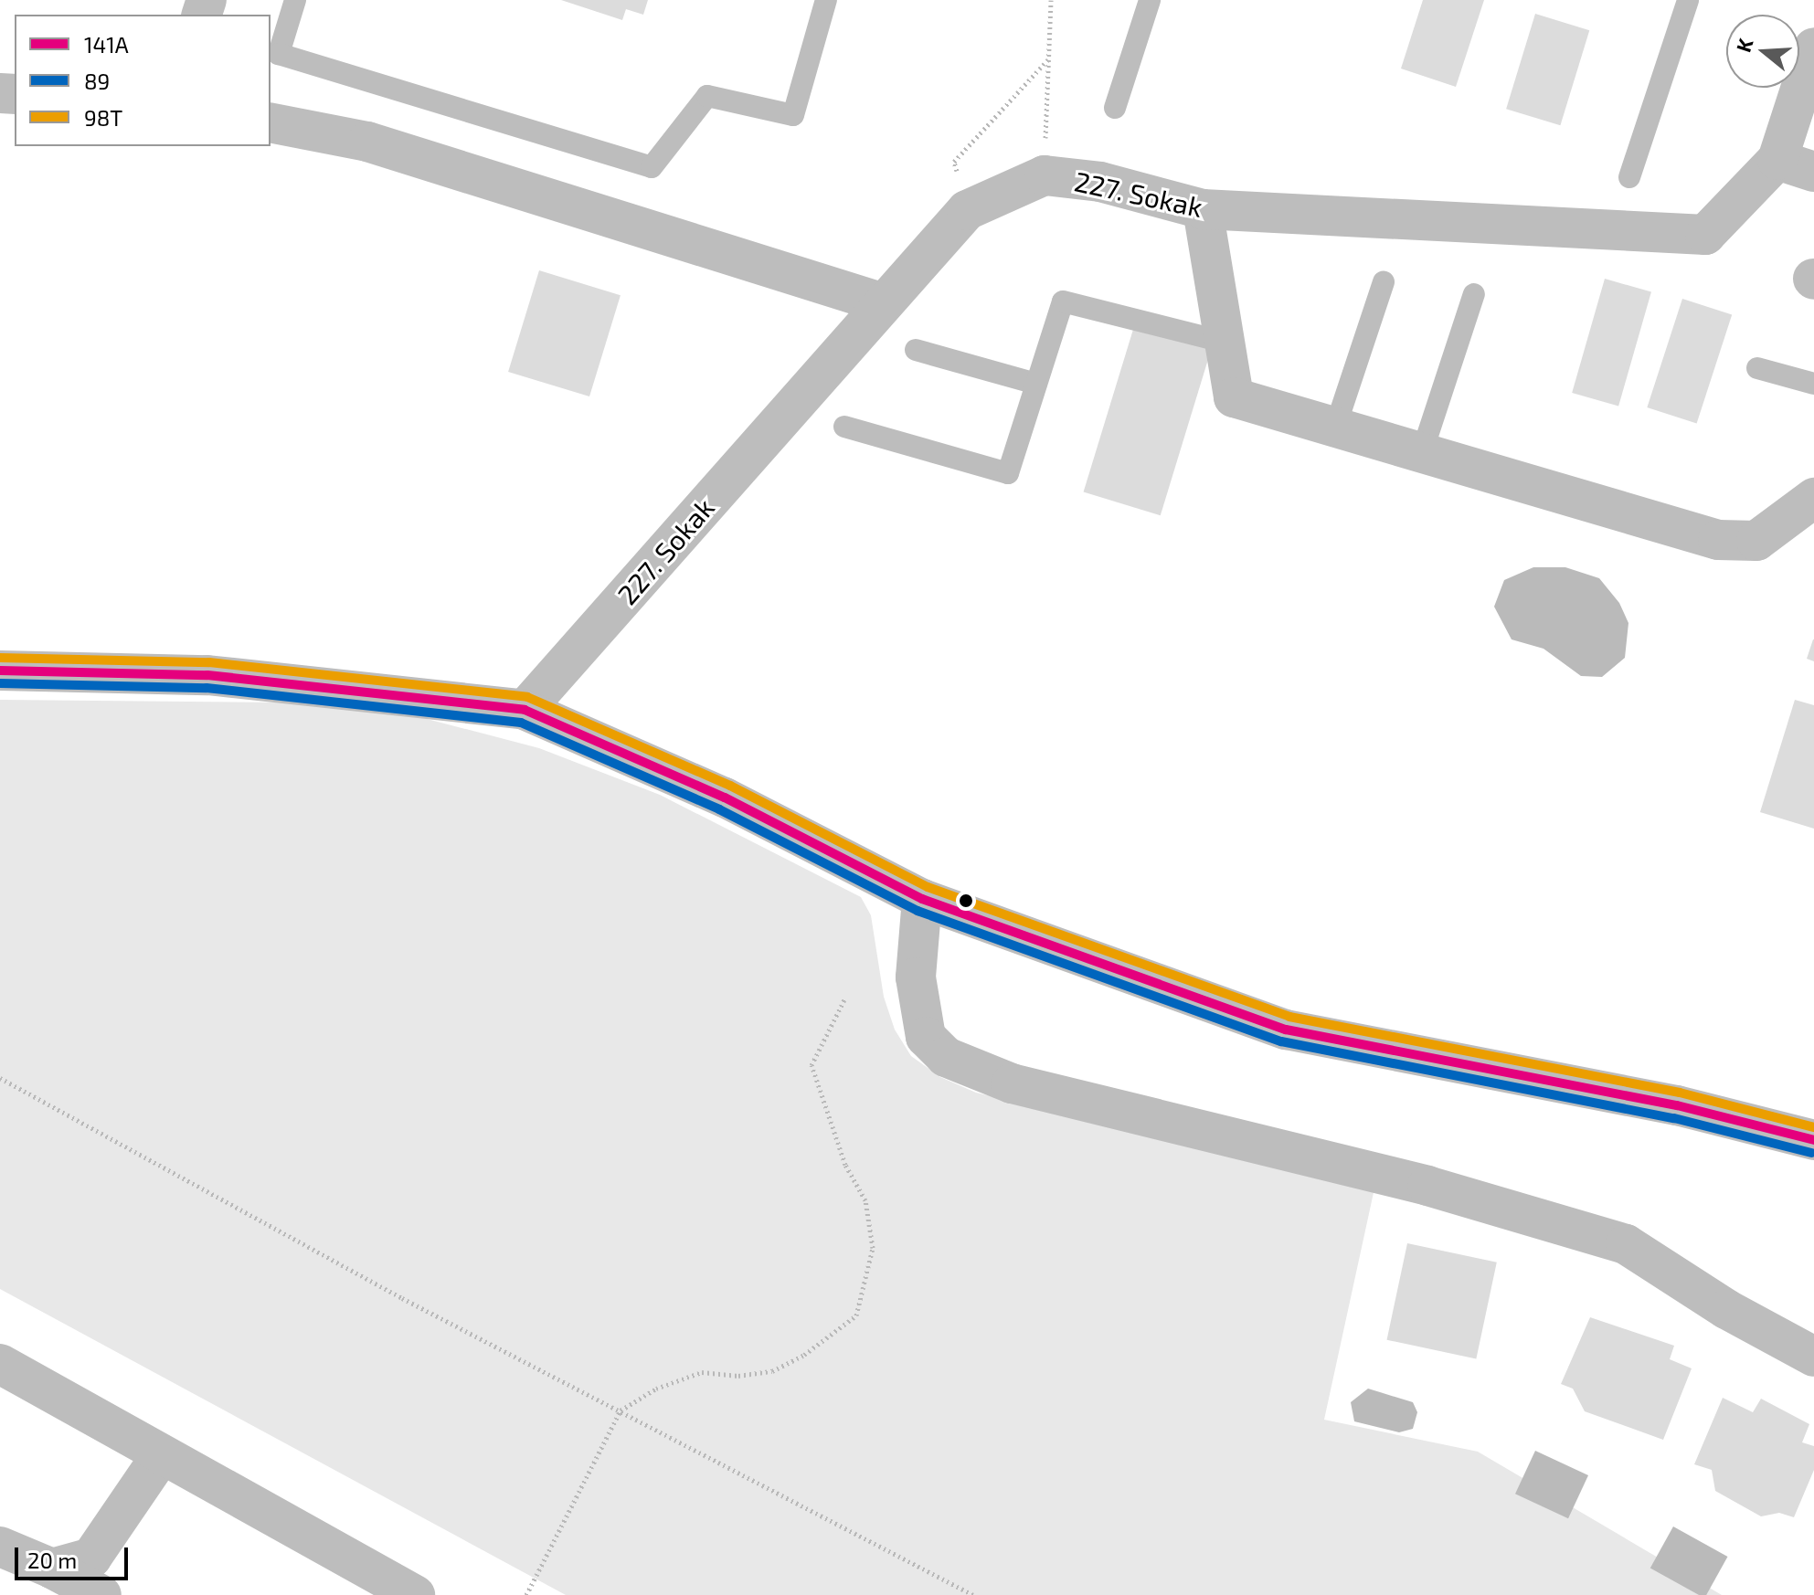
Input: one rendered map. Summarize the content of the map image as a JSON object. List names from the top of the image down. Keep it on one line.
{"streets":{"street":["227. Sokak"]},"lines":["transit line 98T","transit line 141A","transit line 89"],"legend":["141A","89","98T"],"scale_bar":"20 m","north":"left"}
